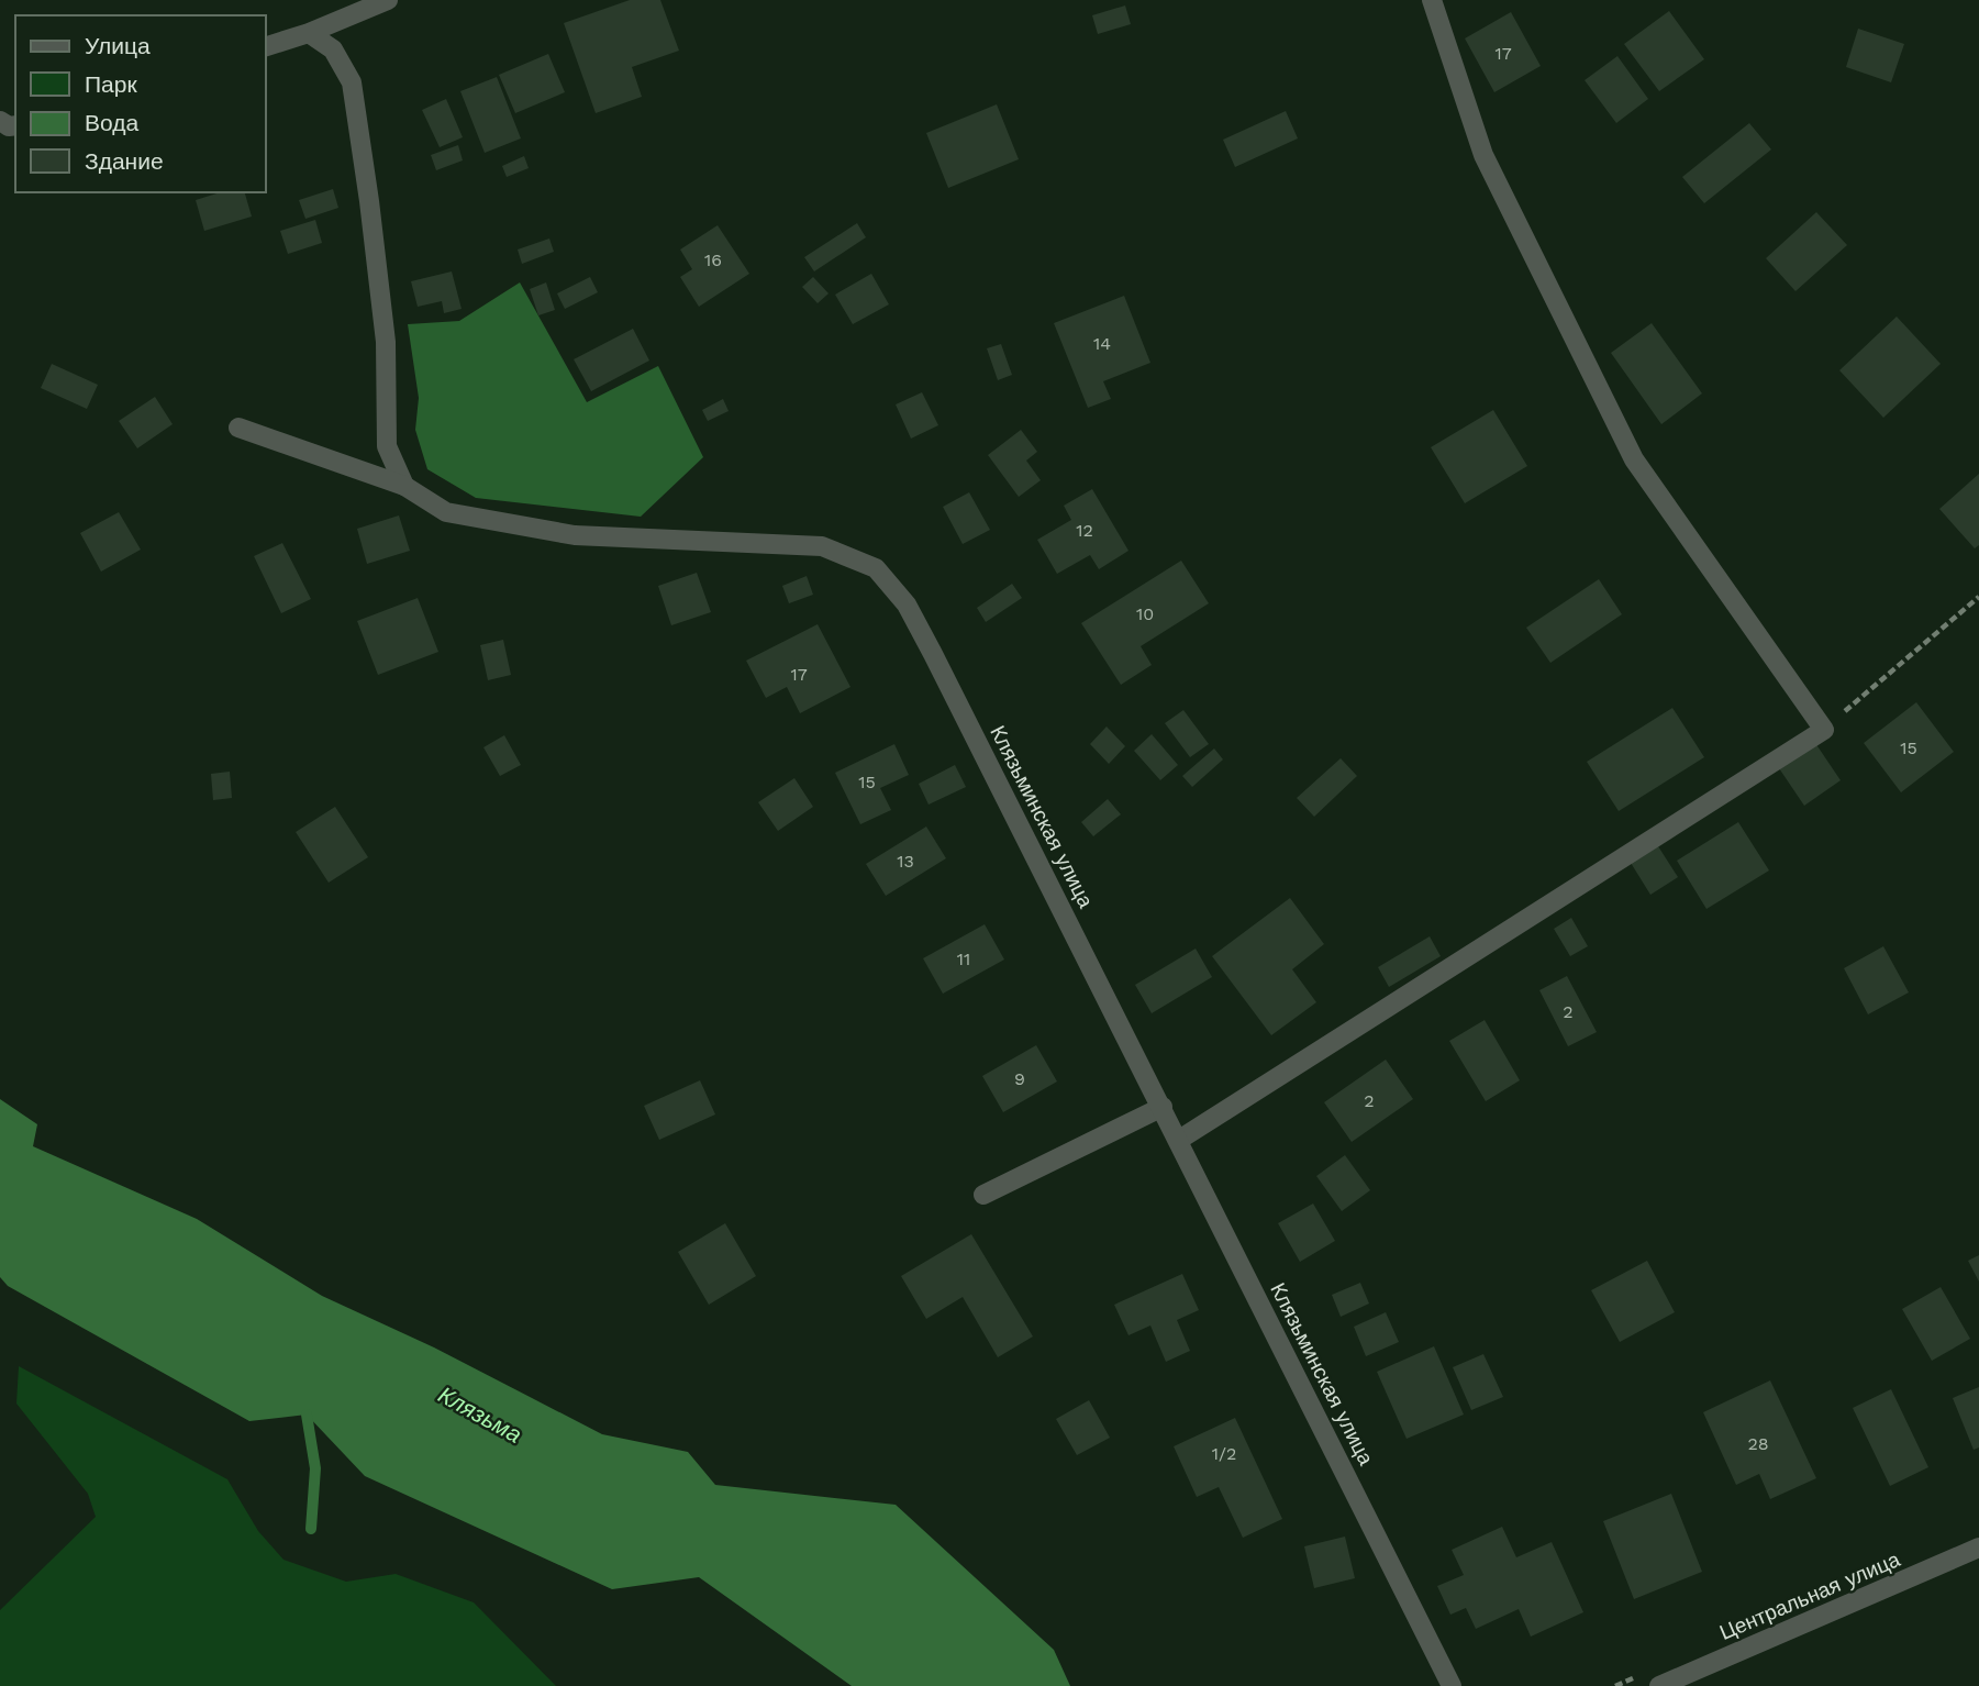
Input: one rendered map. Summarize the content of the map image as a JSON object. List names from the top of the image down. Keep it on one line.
{"streets":{"street":["Клязьминская улица","Центральная улица"]},"water":["Клязьма"],"house_numbers":["17","16","14","12","10","17","15","15","13","11","2","9","2","28","1/2"],"legend":["Улица","Парк","Вода","Здание"]}
